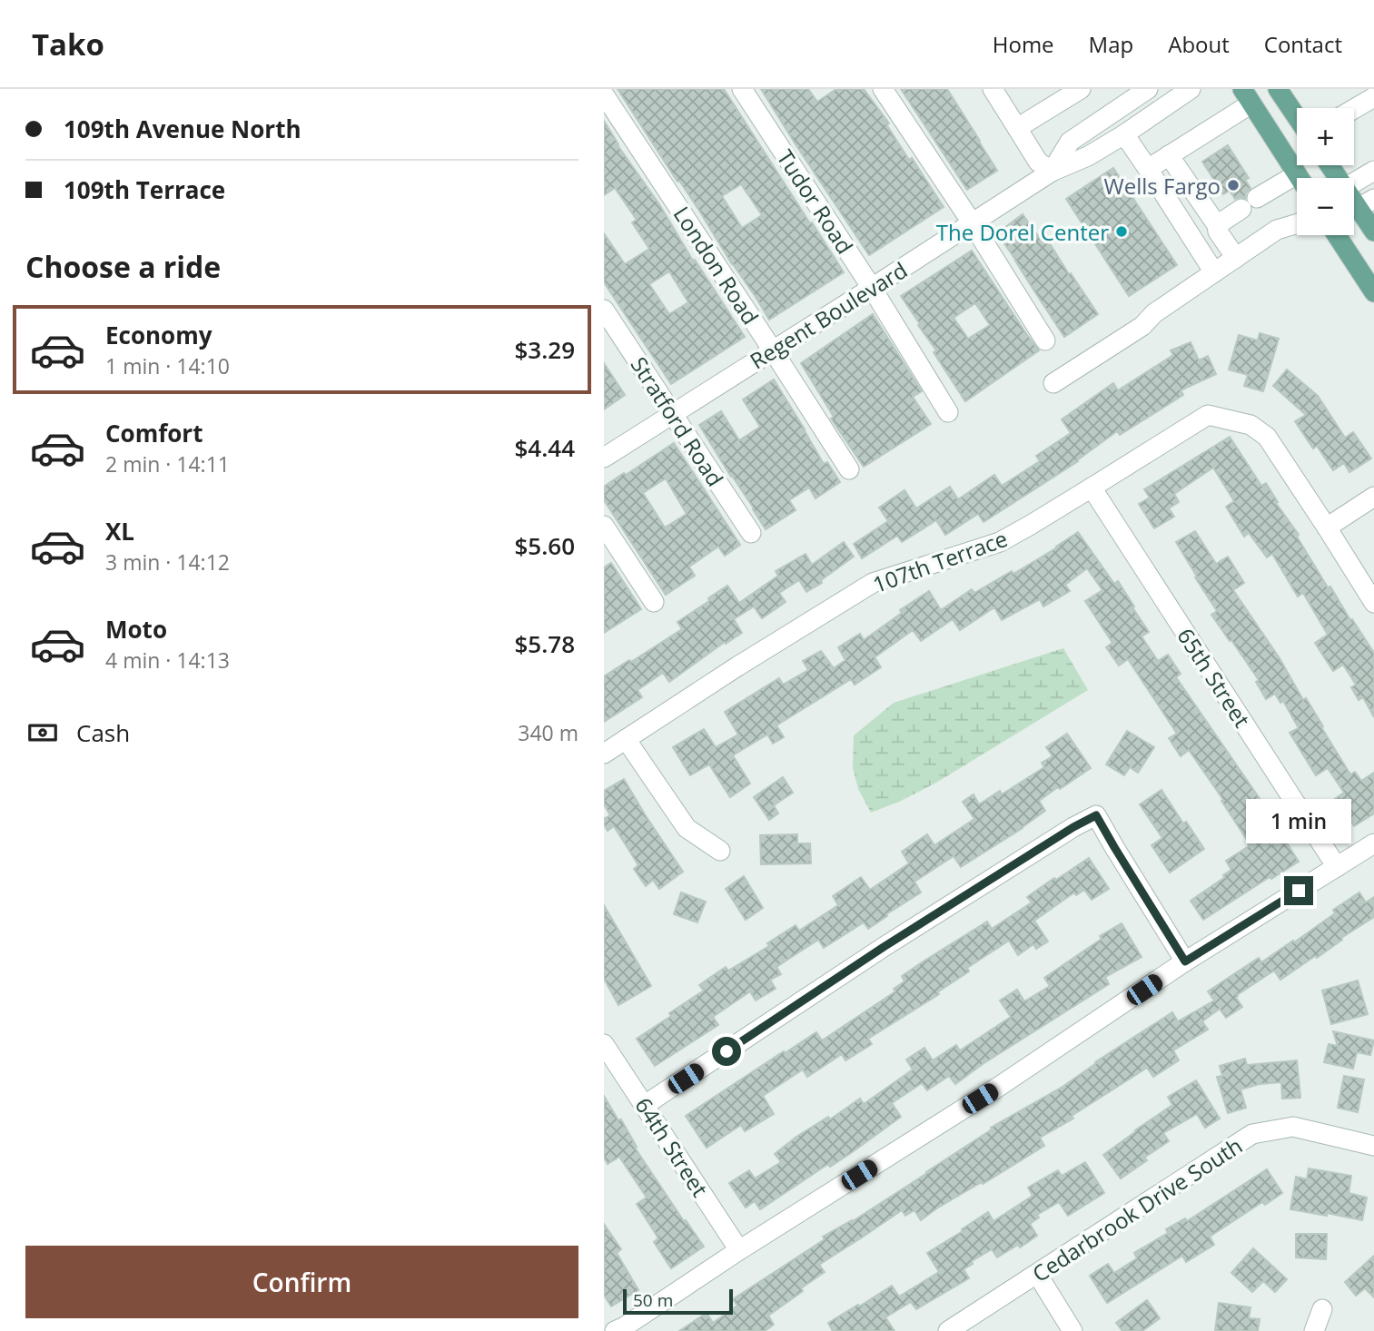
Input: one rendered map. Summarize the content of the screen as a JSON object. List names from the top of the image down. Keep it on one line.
{"streets":{"street":["Tudor Road","London Road","Regent Boulevard","Stratford Road","107th Terrace","65th Street","64th Street","Cedarbrook Drive South"]},"crossings":[["Tudor Road","Regent Boulevard"],["London Road","Regent Boulevard"],["Regent Boulevard","Stratford Road"],["107th Terrace","65th Street"]],"places":["Wells Fargo","The Dorel Center"],"scale_bar":"50 m","page":{"header":"Tako","nav":["Home","Map","About","Contact"],"banner":["109th Avenue North","109th Terrace"],"map_buttons":["+","−"],"heading":"Choose a ride","list":[{"name":"Economy","note":"1 min · 14:10","value":"$3.29"},{"name":"Comfort","note":"2 min · 14:11","value":"$4.44"},{"name":"XL","note":"3 min · 14:12","value":"$5.60"},{"name":"Moto","note":"4 min · 14:13","value":"$5.78"}],"pay":["Cash","340 m"],"bubble":"1 min","buttons":"Confirm","scale":"50 m"}}
